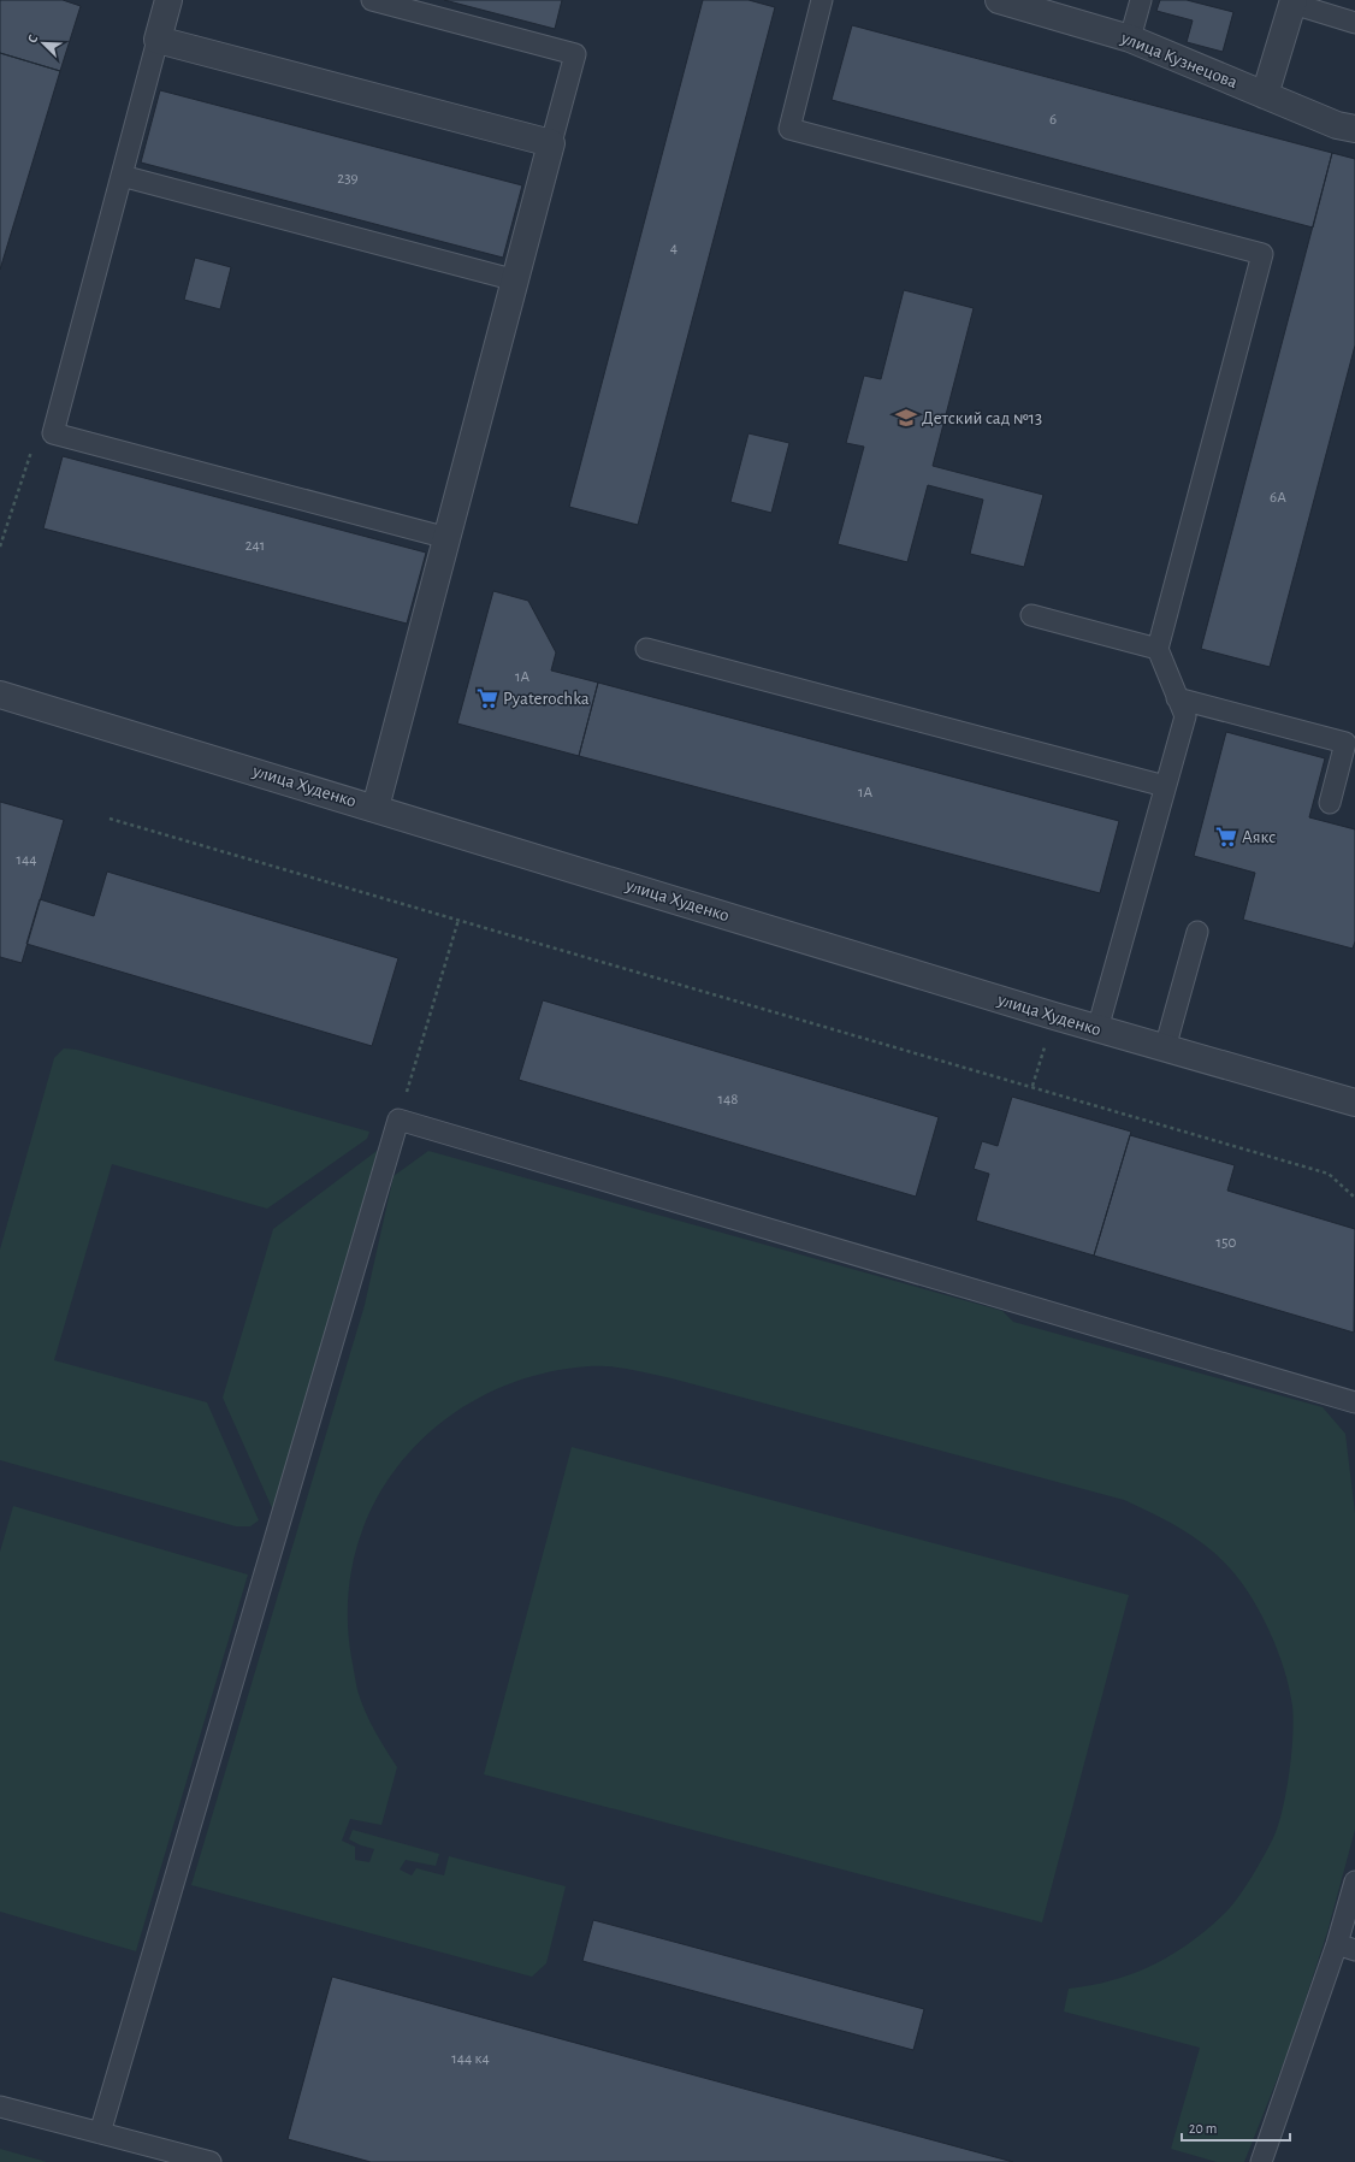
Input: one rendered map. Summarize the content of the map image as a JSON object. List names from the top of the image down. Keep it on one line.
{"streets":{"street":["улица Кузнецова","улица Худенко"]},"places":{"school or university":["Детский сад №13"],"supermarket":["Pyaterochka","Аякс"]},"house_numbers":["6","239","4","6А","241","1А","1А","144","148","150","144 к4"],"scale_bar":"20 m","north":"top left"}
